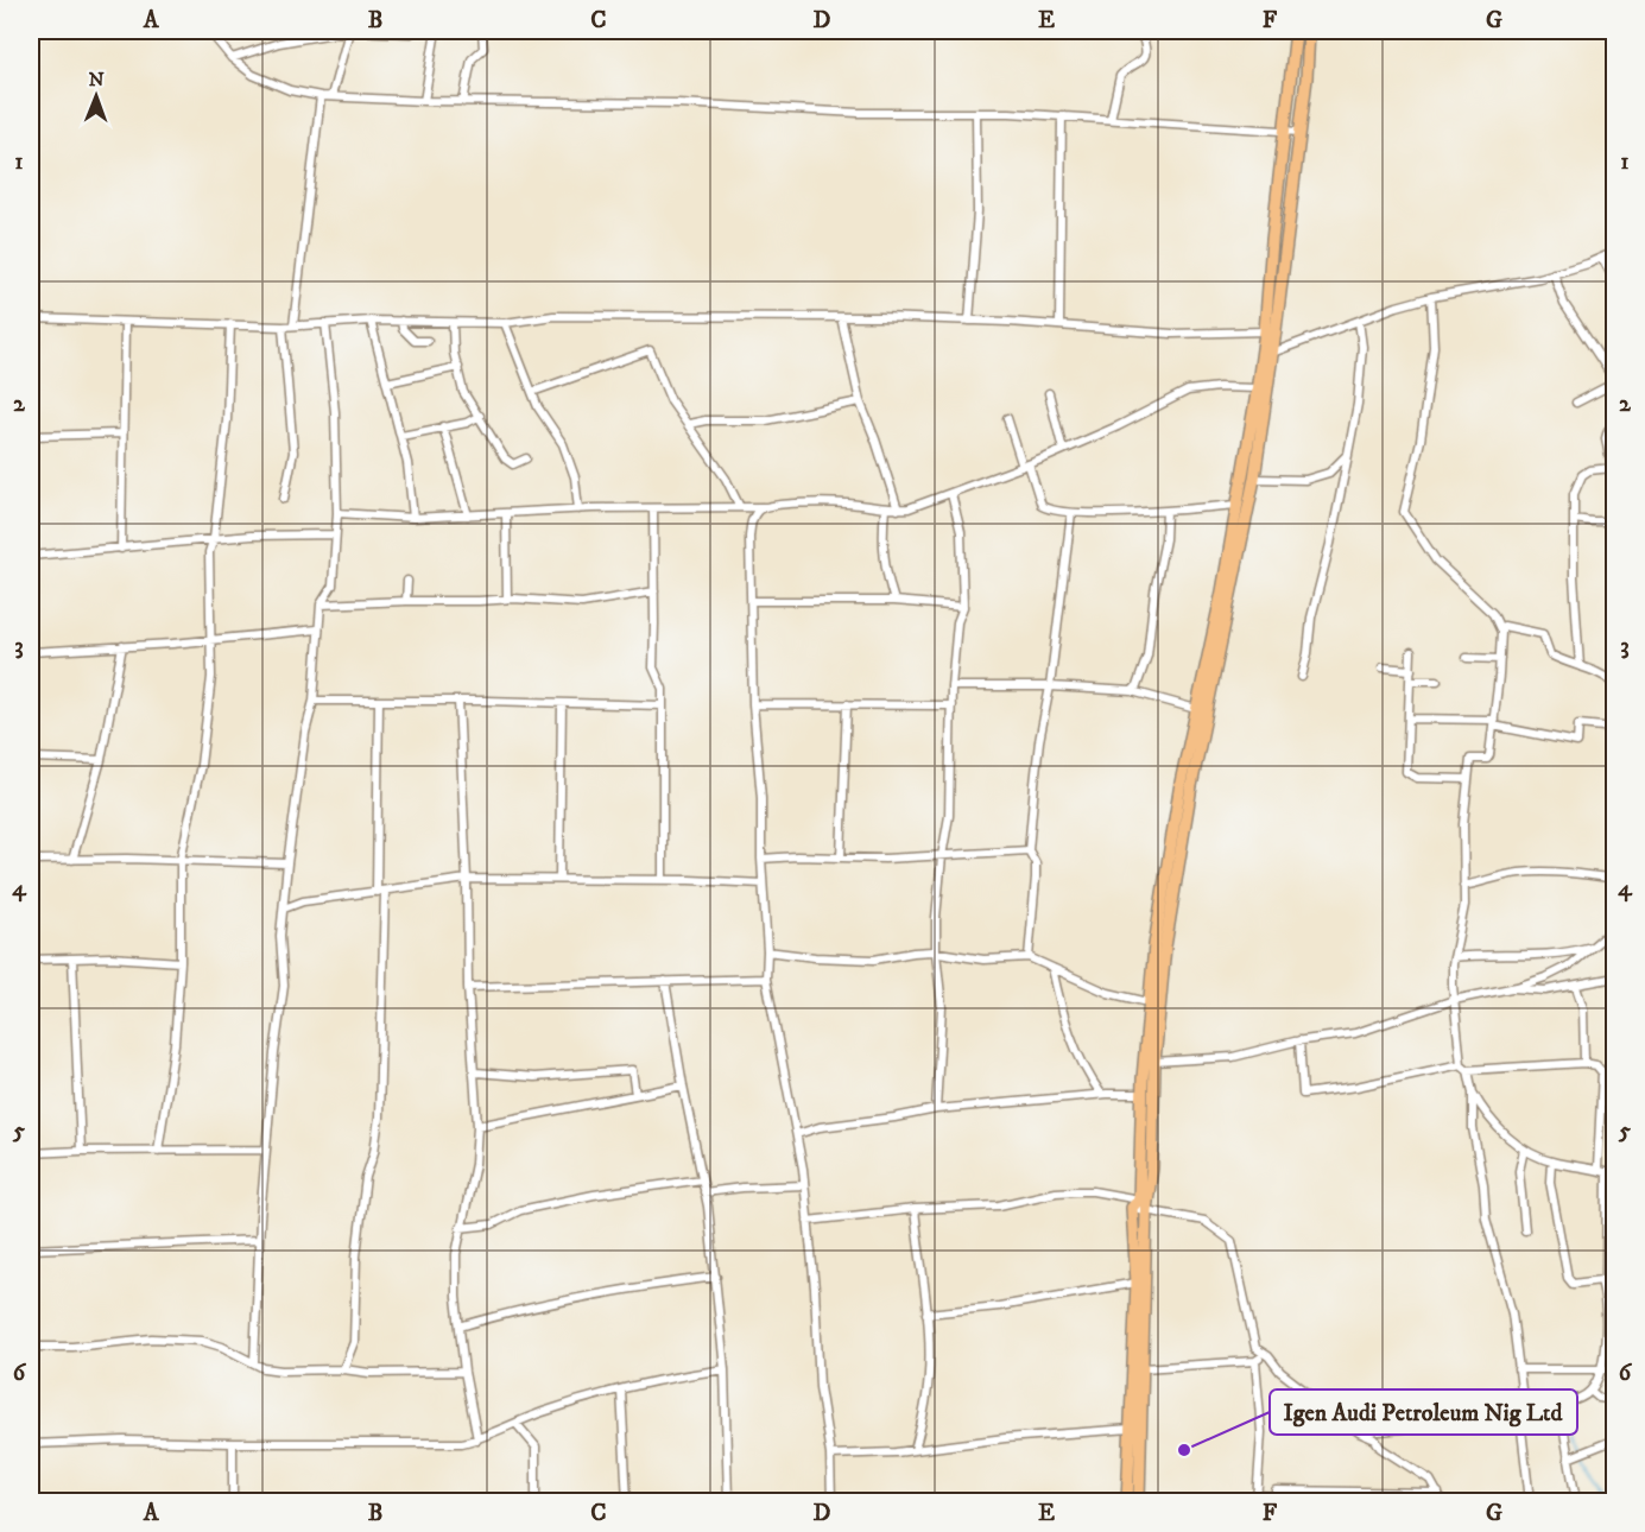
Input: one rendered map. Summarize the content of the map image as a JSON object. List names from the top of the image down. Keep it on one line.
{"places":["Igen Audi Petroleum Nig Ltd"],"north":"top","grid":{"columns":["A","B","C","D","E","F","G"],"rows":["1","2","3","4","5","6"]}}
